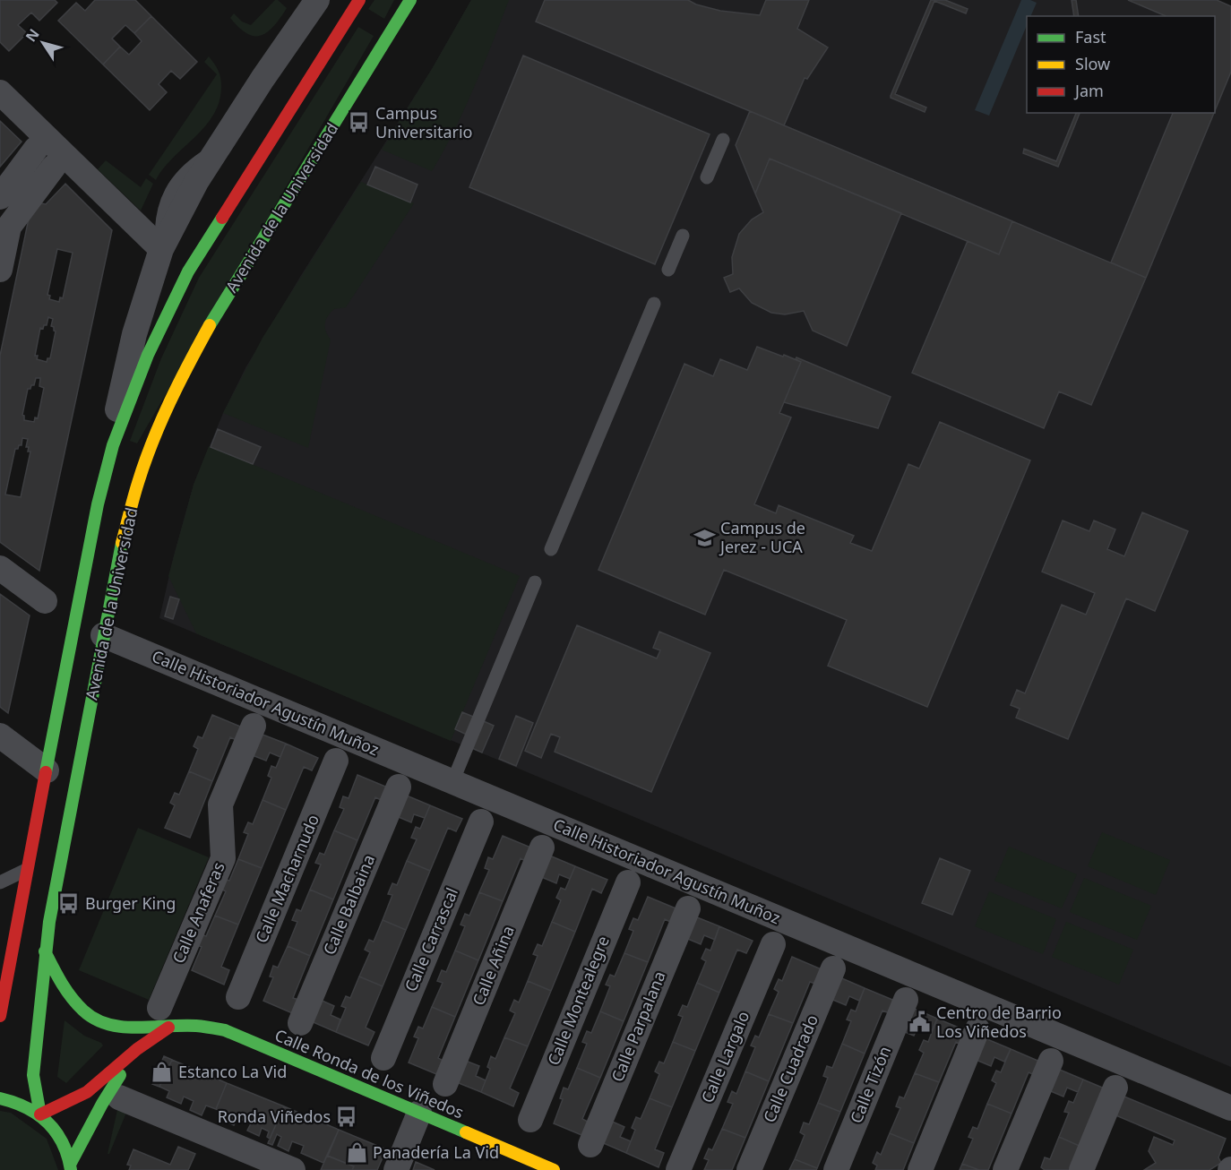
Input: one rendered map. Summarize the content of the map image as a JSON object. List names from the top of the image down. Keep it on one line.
{"streets":{"main road":["Avenida de la Universidad","Calle Ronda de los Viñedos"],"street":["Calle Historiador Agustín Muñoz","Calle Macharnudo","Calle Balbaina","Calle Anaferas","Calle Carrascal","Calle Añina","Calle Montealegre","Calle Parpalana","Calle Largalo","Calle Cuadrado","Calle Tizón"]},"crossings":[["Avenida de la Universidad","Calle Historiador Agustín Muñoz"],["Avenida de la Universidad","Calle Ronda de los Viñedos"],["Calle Anaferas","Calle Ronda de los Viñedos"]],"places":{"bus stop":["Campus Universitario","Burger King","Ronda Viñedos"],"school or university":["Campus de Jerez - UCA"],"public building":["Centro de Barrio Los Viñedos"],"shop":["Estanco La Vid","Panadería La Vid"]},"legend":["Fast","Slow","Jam"],"north":"top left"}
